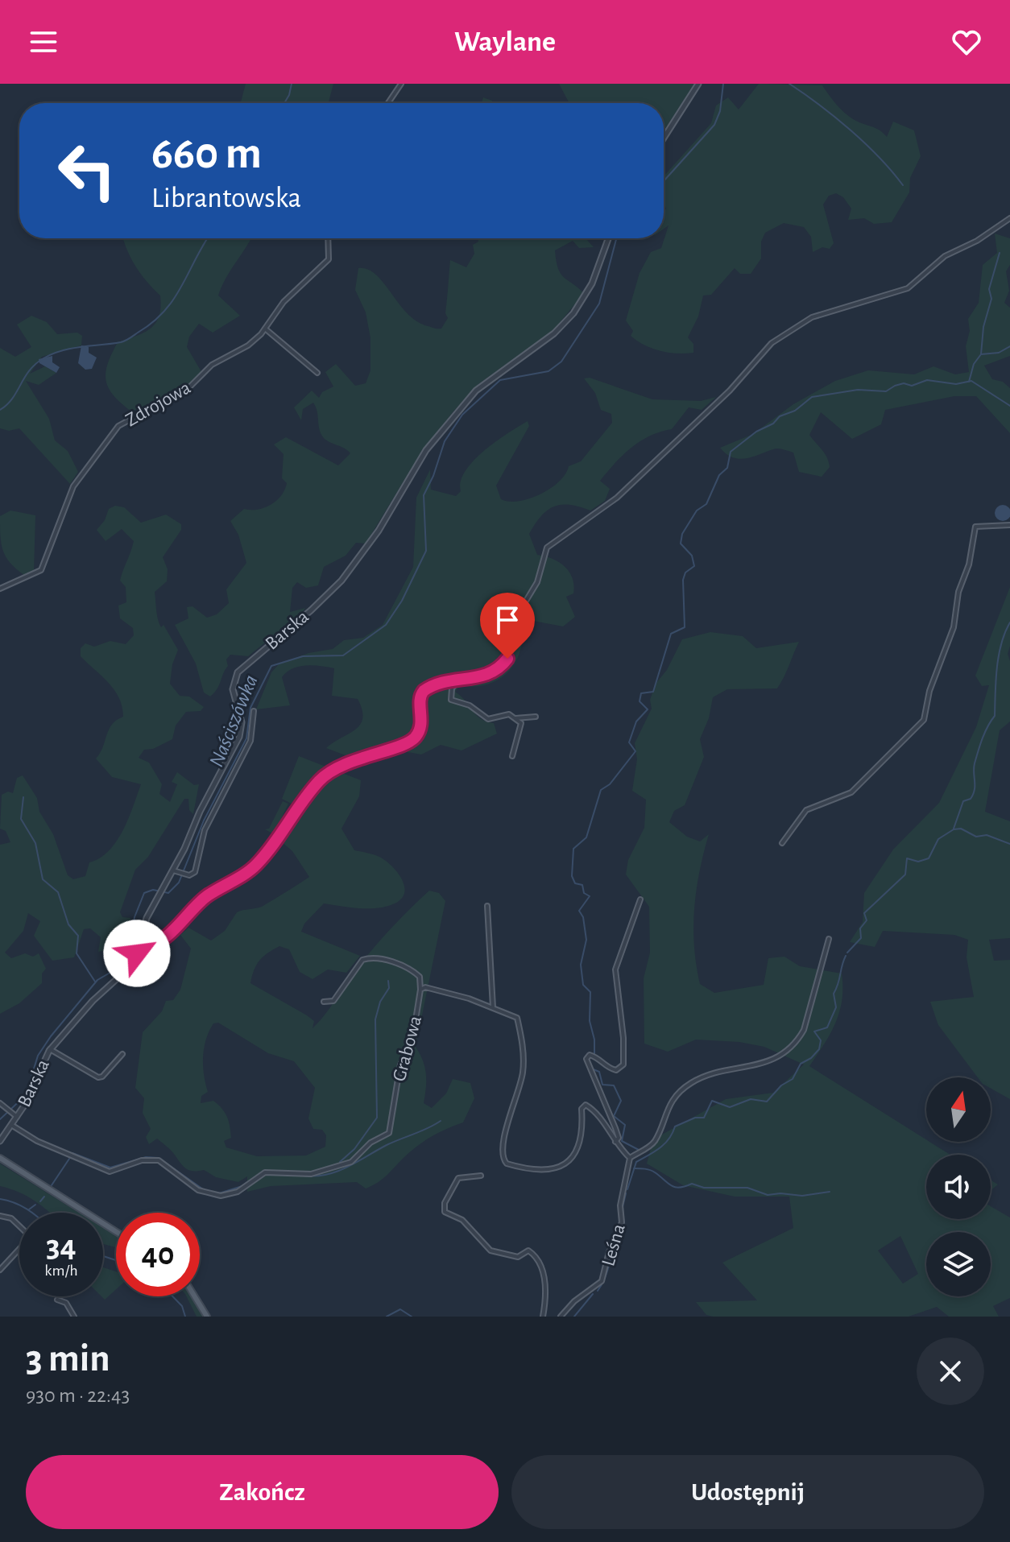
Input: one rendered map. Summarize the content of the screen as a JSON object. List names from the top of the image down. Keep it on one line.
{"streets":{"street":["Zdrojowa","Barska","Grabowa","Leśna"]},"crossings":[["Barska","Grabowa"],["Grabowa","Leśna"]],"water":["Naściszówka"],"north":"top","page":{"header":"Waylane","turn":["660 m","Librantowska"],"speed":"34 km/h","limit":"40","heading":["3 min","930 m · 22:43"],"buttons":["Zakończ","Udostępnij"]}}
